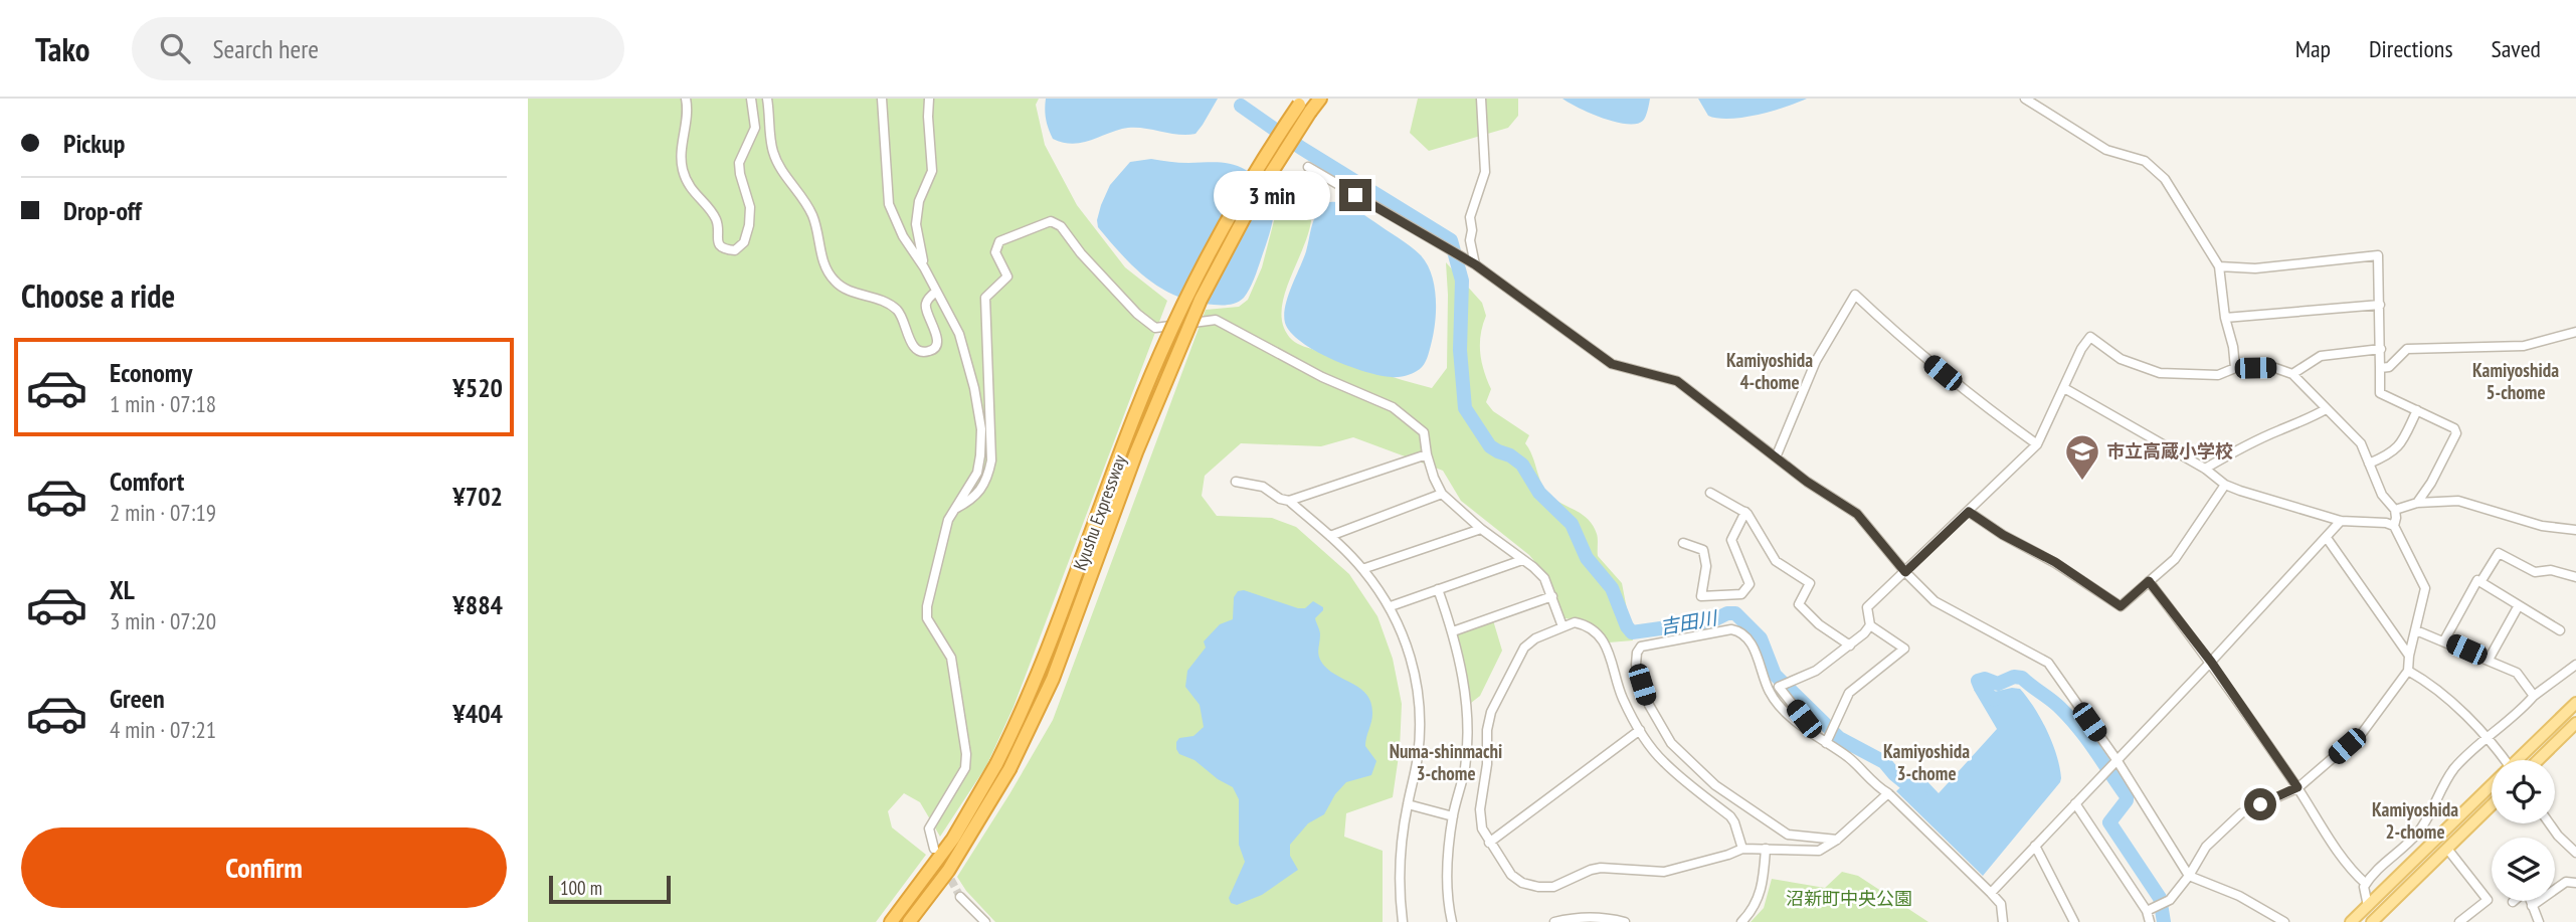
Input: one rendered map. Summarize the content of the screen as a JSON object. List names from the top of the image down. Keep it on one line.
{"streets":{"highway":["Kyushu Expressway"]},"districts":["Kamiyoshida 4-chome","Kamiyoshida 5-chome","Numa-shinmachi 3-chome","Kamiyoshida 3-chome","Kamiyoshida 2-chome"],"water":["吉田川"],"parks":["沼新町中央公園"],"places":{"school or university":["市立高蔵小学校"]},"scale_bar":"100 m","page":{"header":"Tako","search":"Search here","nav":["Map","Directions","Saved"],"banner":["Pickup","Drop-off"],"bubble":"3 min","heading":"Choose a ride","list":[{"name":"Economy","note":"1 min · 07:18","value":"¥520"},{"name":"Comfort","note":"2 min · 07:19","value":"¥702"},{"name":"XL","note":"3 min · 07:20","value":"¥884"},{"name":"Green","note":"4 min · 07:21","value":"¥404"}],"buttons":"Confirm","scale":"100 m"}}
